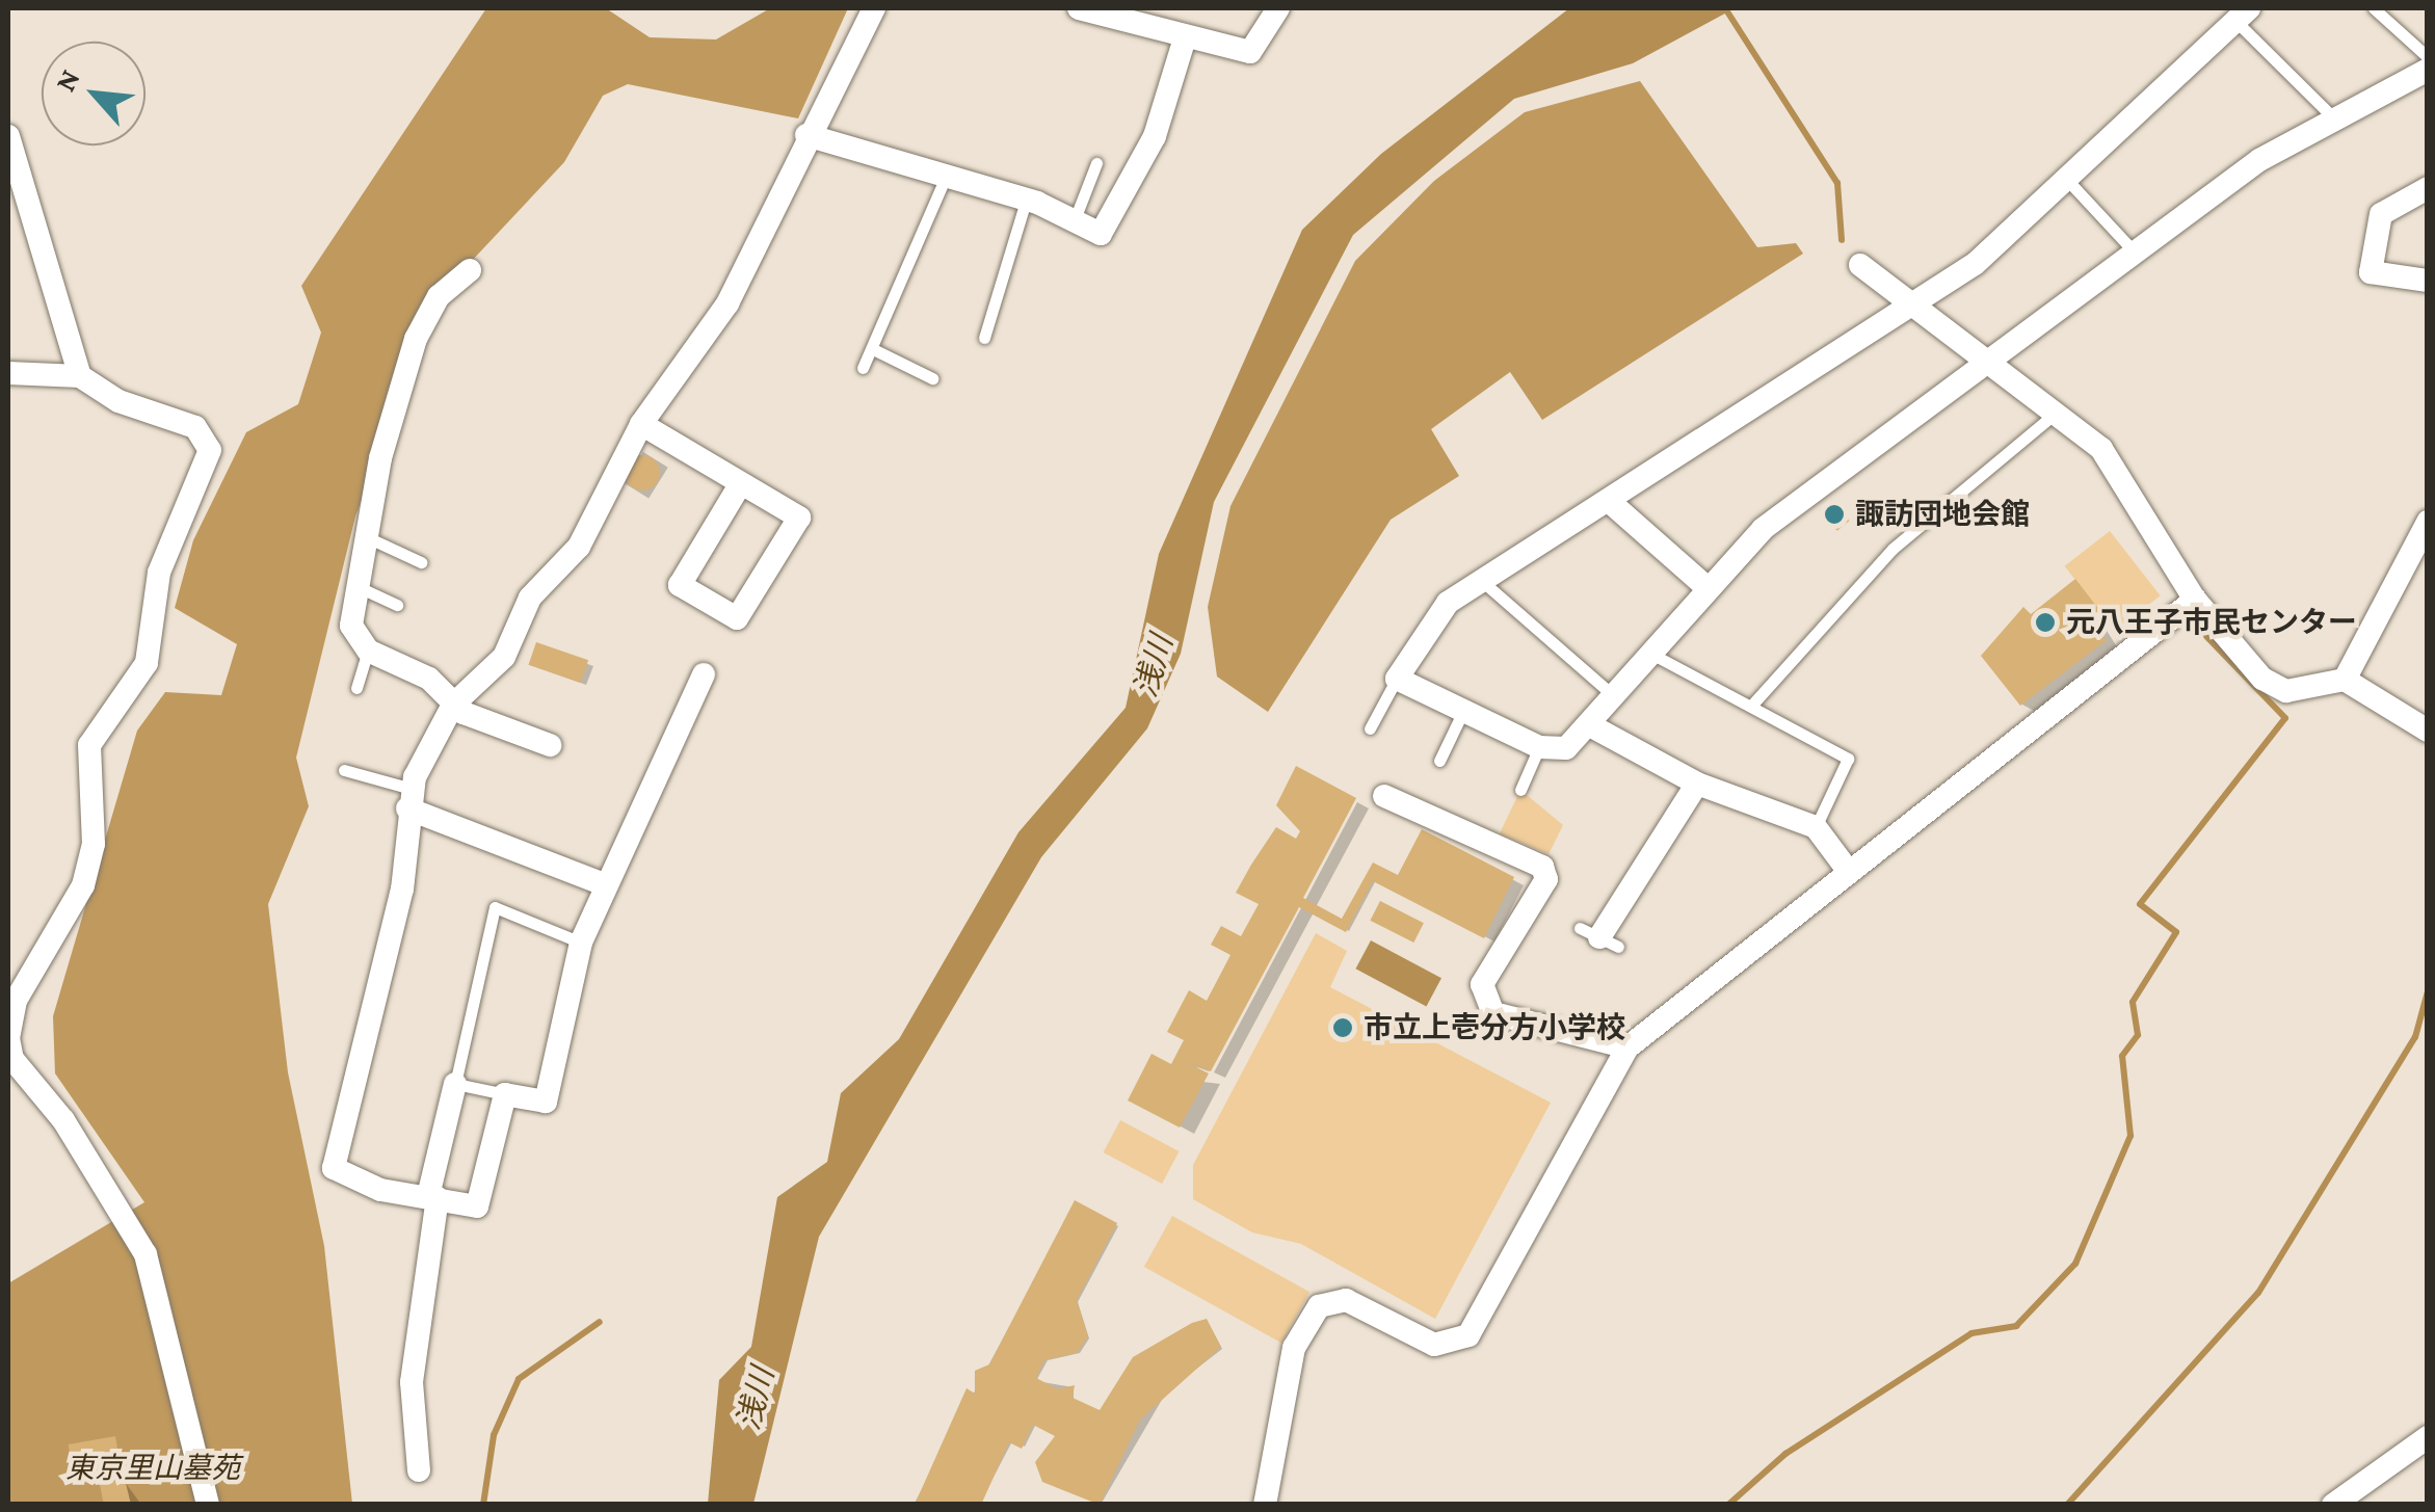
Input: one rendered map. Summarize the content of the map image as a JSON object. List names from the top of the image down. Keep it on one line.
{"water":["浅川"],"parks":["東京里山墓苑"],"places":["諏訪団地会館","元八王子市民センター","市立上壱分方小学校"],"north":"top left"}
